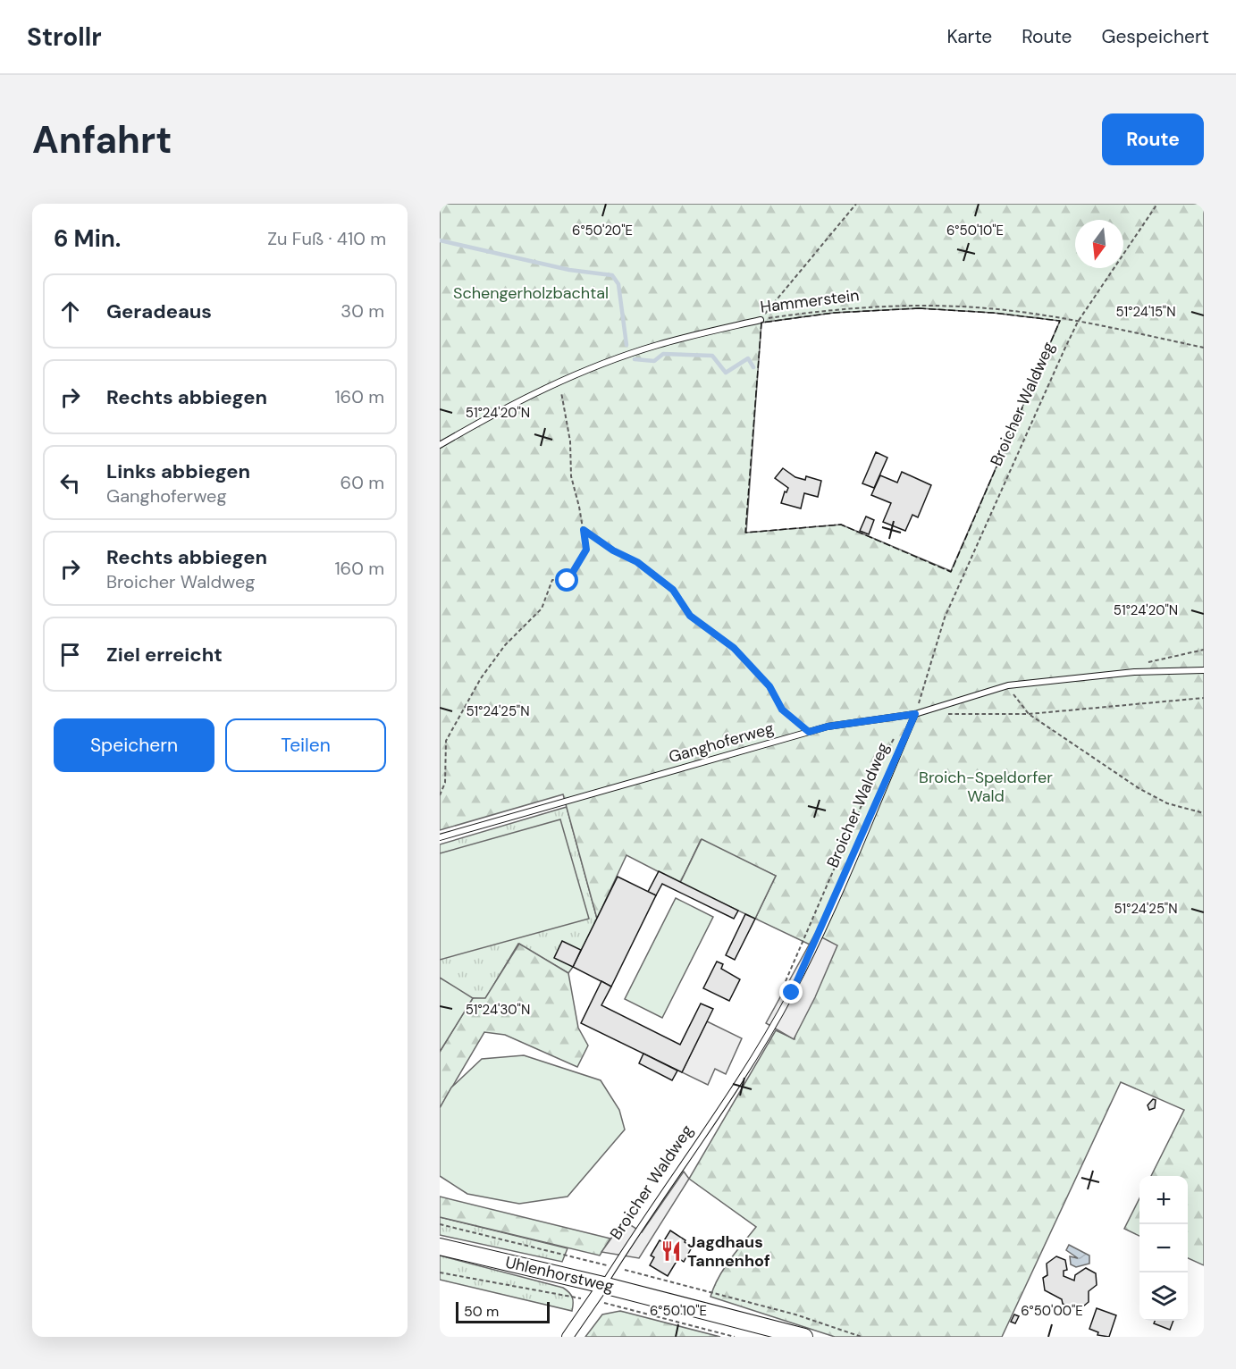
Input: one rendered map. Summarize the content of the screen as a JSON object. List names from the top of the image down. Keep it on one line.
{"streets":{"main road":["Uhlenhorstweg"],"street":["Broicher Waldweg"],"lane":["Hammerstein","Ganghoferweg"]},"crossings":[["Hammerstein","Broicher Waldweg"],["Broicher Waldweg","Ganghoferweg"],["Broicher Waldweg","Uhlenhorstweg"]],"parks":["Schengerholzbachtal","Broich-Speldorfer Wald"],"places":{"restaurant":["Jagdhaus Tannenhof"]},"scale_bar":"50 m","north":"bottom","page":{"header":"Strollr","nav":["Karte","Route","Gespeichert"],"buttons":["Route",["Speichern","Teilen"]],"title":"Anfahrt","heading":["6 Min.","Zu Fuß · 410 m"],"list":[["Geradeaus","30 m"],["Rechts abbiegen","160 m"],["Links abbiegen","Ganghoferweg","60 m"],["Rechts abbiegen","Broicher Waldweg","160 m"],"Ziel erreicht"],"map_buttons":["+","−"],"scale":"50 m"},"coordinates":["6°50'20\"E","6°50'10\"E","51°24'15\"N","51°24'20\"N","51°24'25\"N","51°24'30\"N","6°50'00\"E"]}
